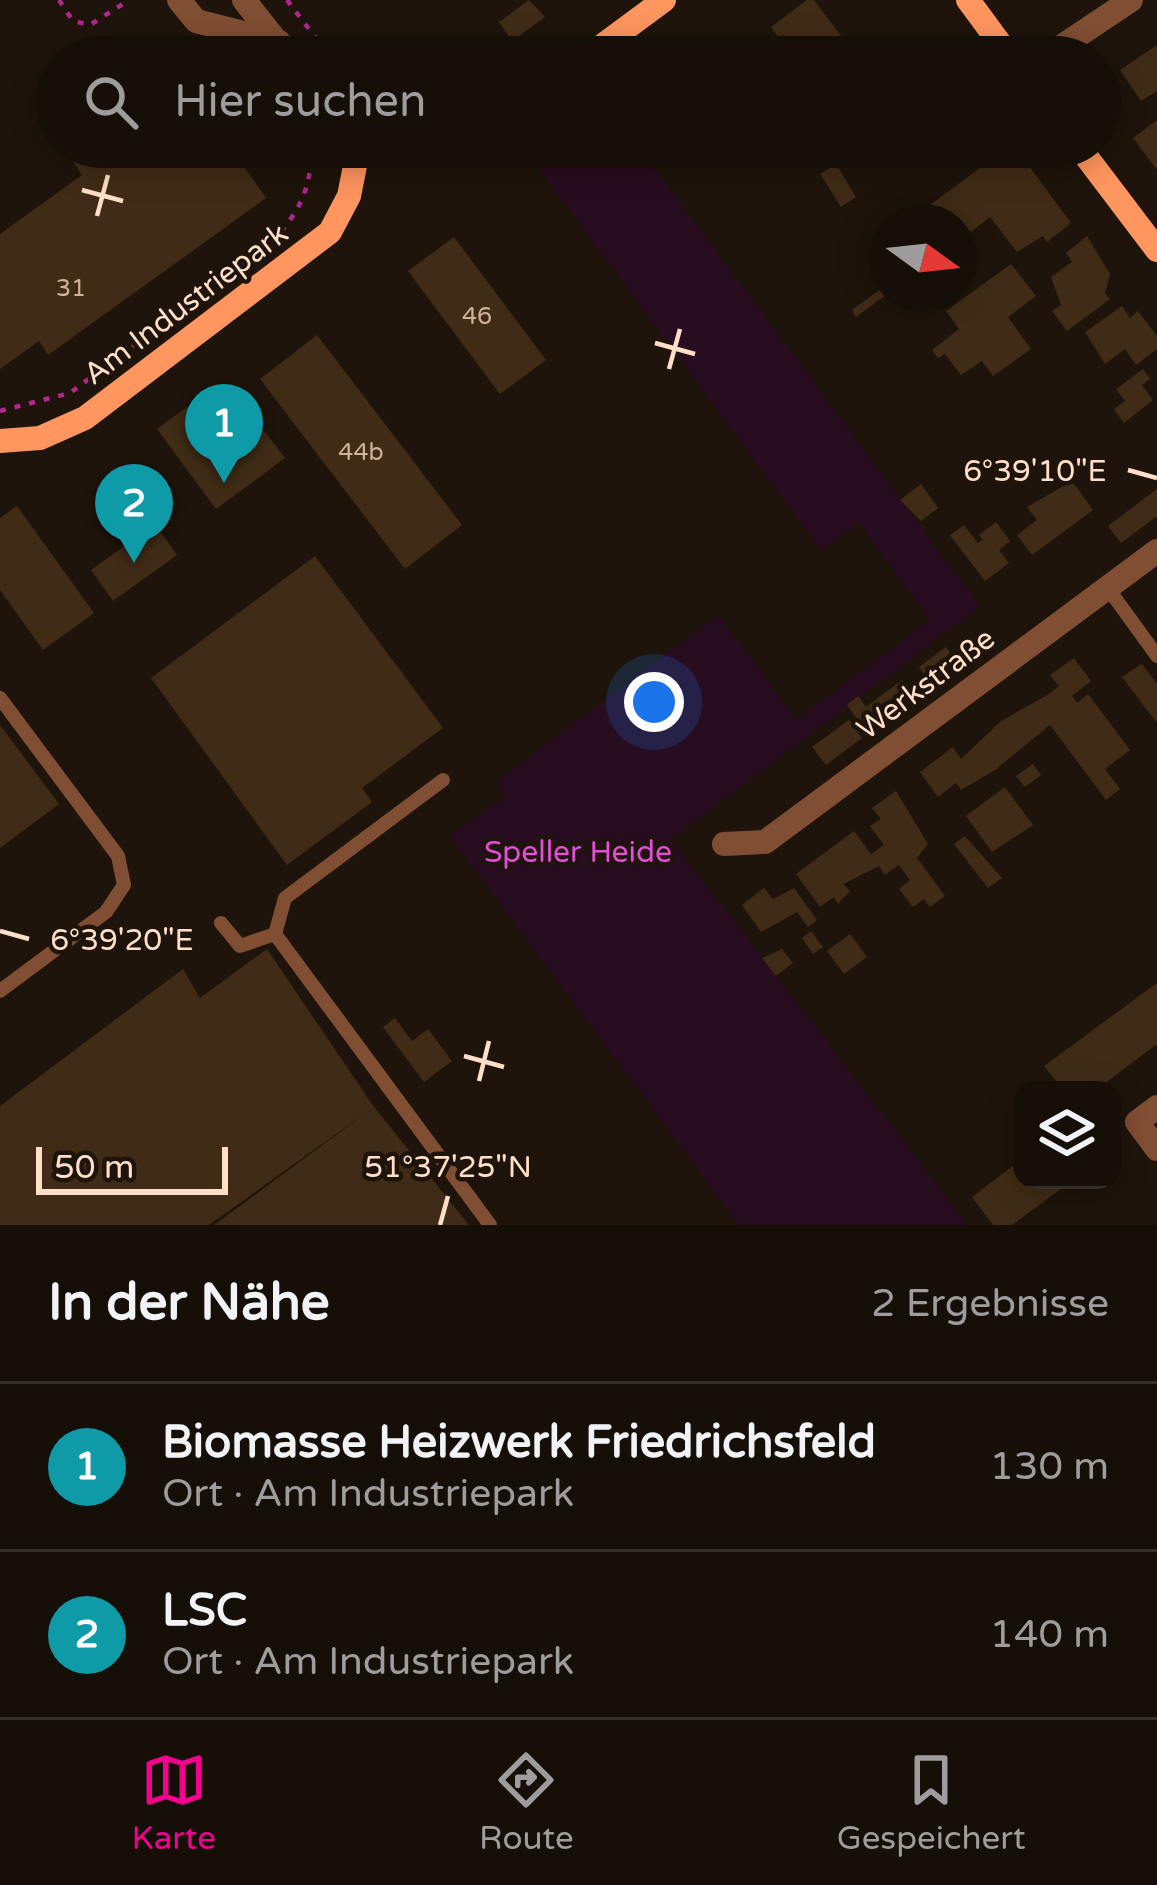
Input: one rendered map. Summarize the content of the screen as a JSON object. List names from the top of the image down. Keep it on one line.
{"streets":{"street":["Am Industriepark","Werkstraße"]},"parks":["Speller Heide"],"house_numbers":["31","46","44b"],"scale_bar":"50 m","north":"right","page":{"search":"Hier suchen","pins":["1","2"],"scale":"50 m","heading":["In der Nähe","2 Ergebnisse"],"list":[{"mark":"1","name":"Biomasse Heizwerk Friedrichsfeld","note":"Ort · Am Industriepark","value":"130 m"},{"mark":"2","name":"LSC","note":"Ort · Am Industriepark","value":"140 m"}],"nav":["Karte","Route","Gespeichert"]},"coordinates":["6°39'10\"E","6°39'20\"E","51°37'25\"N"]}
